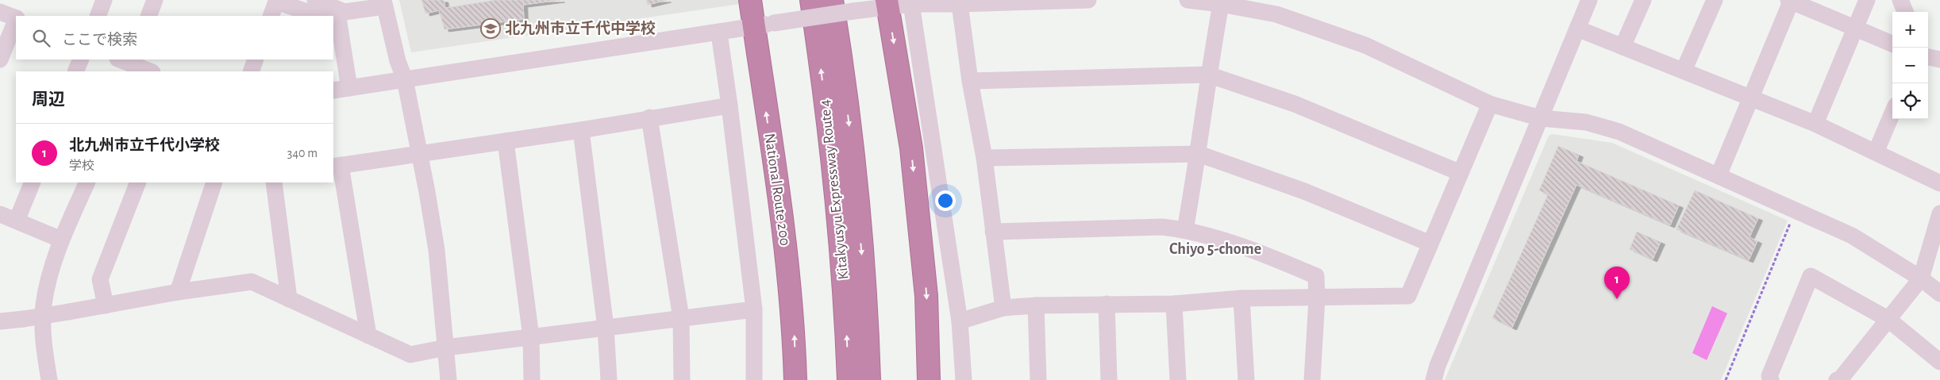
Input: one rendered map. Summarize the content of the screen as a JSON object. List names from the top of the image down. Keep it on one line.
{"streets":{"highway":["National Route 200","Kitakyusyu Expressway Route 4"]},"districts":["Chiyo 5-chome"],"places":{"school or university":["北九州市立千代中学校"]},"page":{"map_buttons":["+","−"],"search":"ここで検索","heading":"周辺","list":[{"mark":"1","name":"北九州市立千代小学校","note":"学校","value":"340 m"}],"pins":"1"}}
